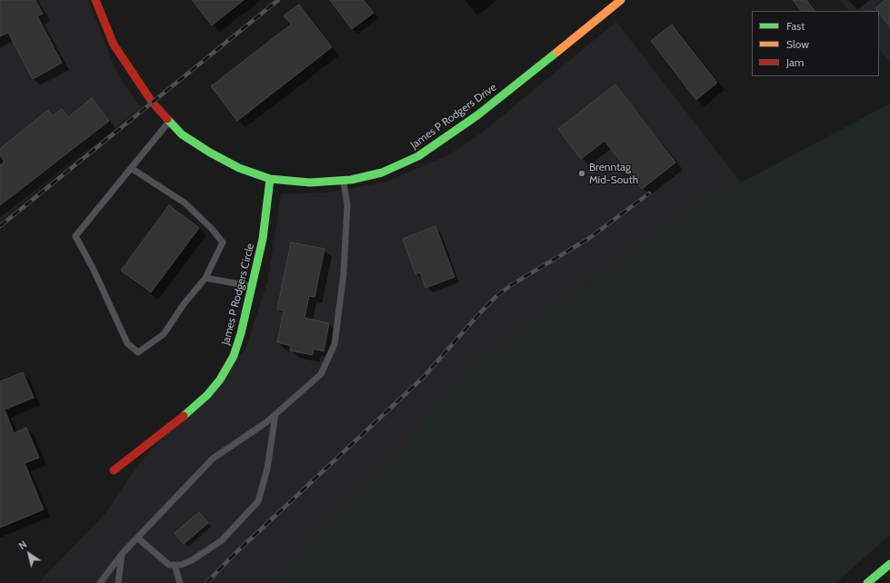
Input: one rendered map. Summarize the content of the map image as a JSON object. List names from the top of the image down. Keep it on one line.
{"streets":{"street":["James P Rodgers Drive","James P Rodgers Circle"]},"crossings":[["James P Rodgers Drive","James P Rodgers Circle"]],"places":["Brenntag Mid-South"],"legend":["Fast","Slow","Jam"],"north":"top left"}
